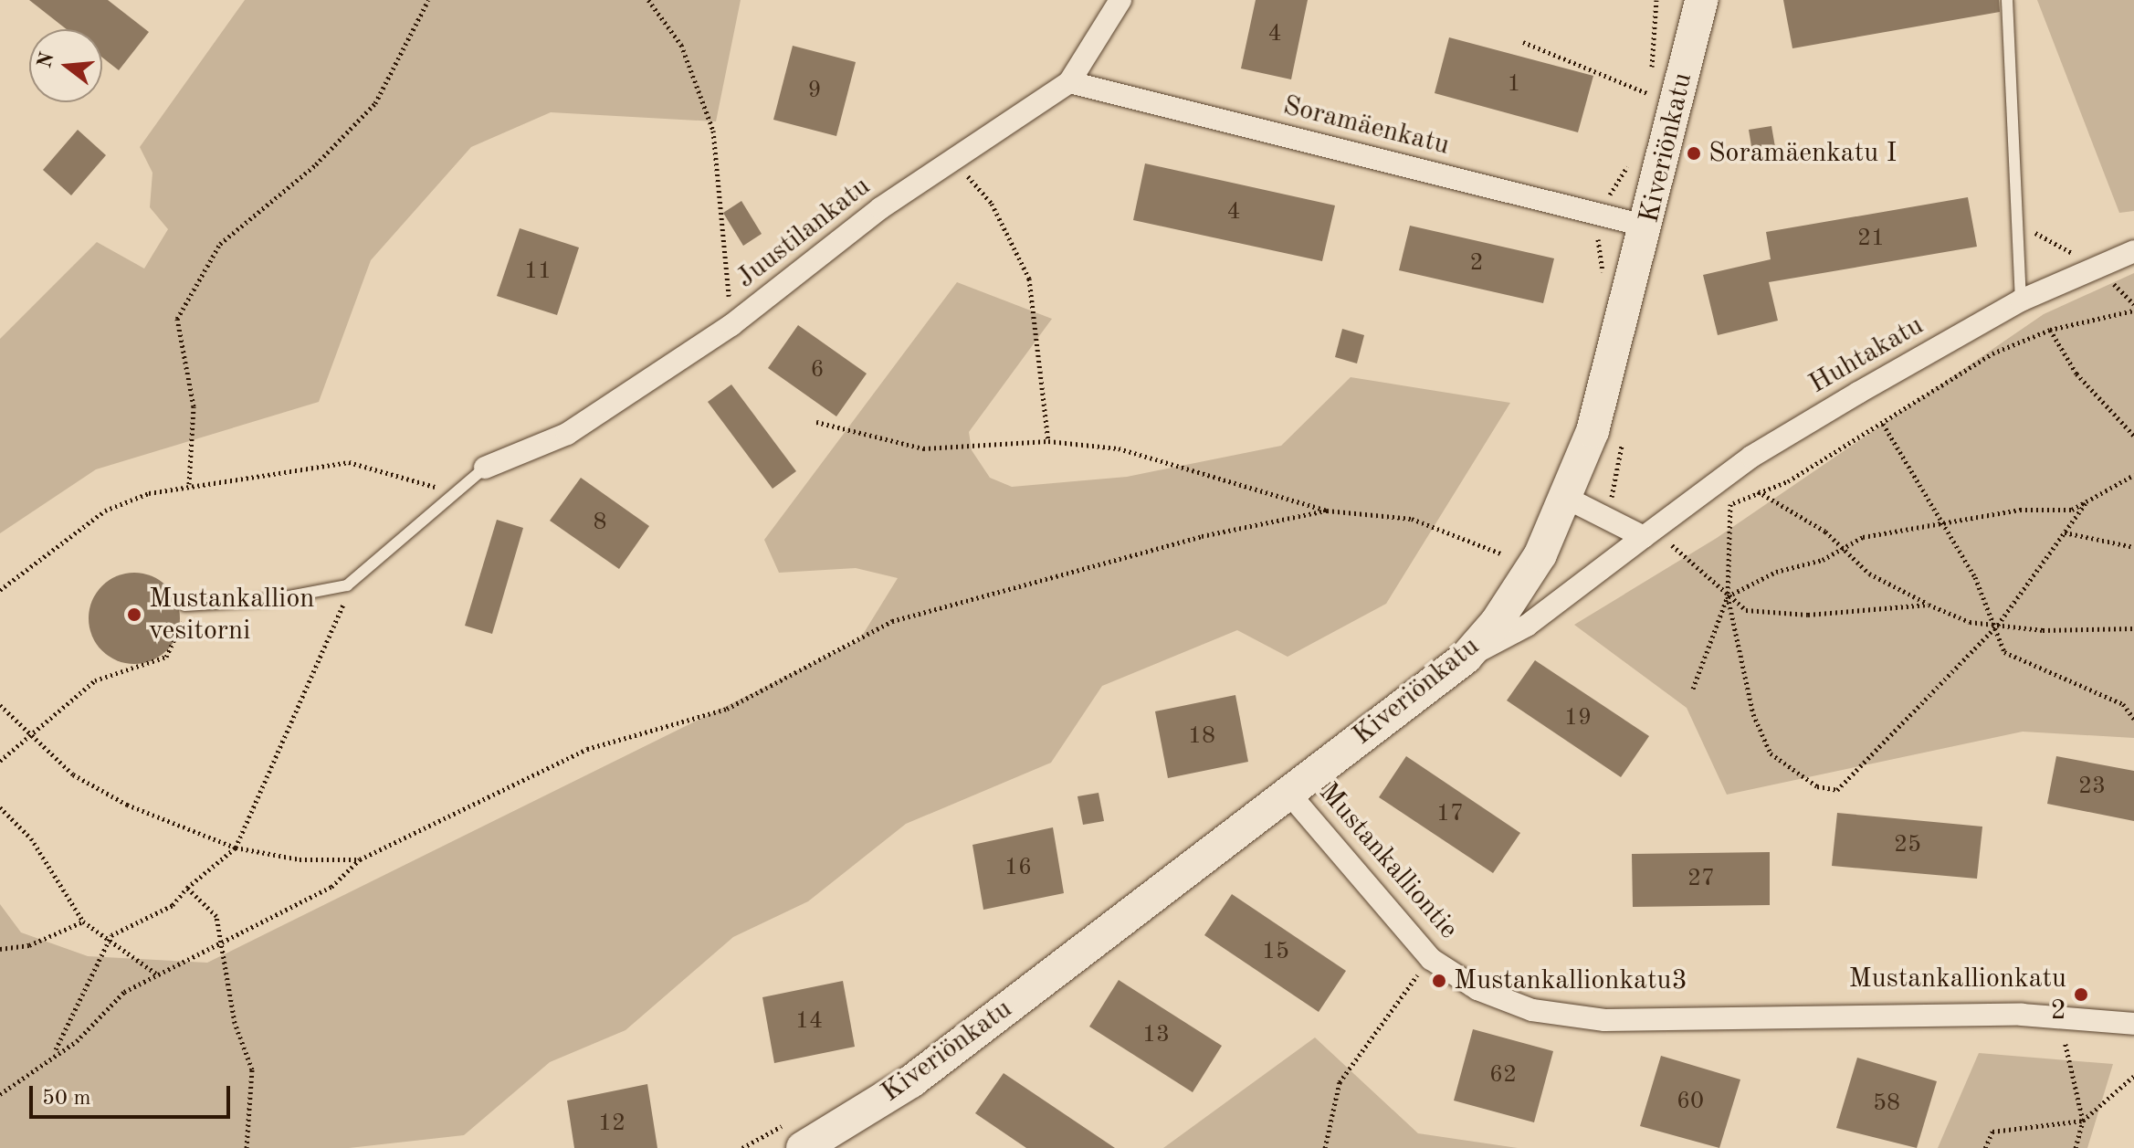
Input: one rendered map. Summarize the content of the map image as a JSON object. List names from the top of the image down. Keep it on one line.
{"streets":{"street":["Soramäenkatu","Kiveriönkatu","Juustilankatu","Huhtakatu","Mustankalliontie"]},"crossings":[["Soramäenkatu","Kiveriönkatu"],["Soramäenkatu","Juustilankatu"],["Kiveriönkatu","Huhtakatu"],["Kiveriönkatu","Mustankalliontie"]],"places":["Soramäenkatu I","Mustankallion vesitorni","Mustankallionkatu3","Mustankallionkatu 2"],"house_numbers":["4","1","9","4","21","2","11","6","8","19","18","23","17","25","16","27","15","14","13","62","60","58","12"],"scale_bar":"50 m","north":"left"}
